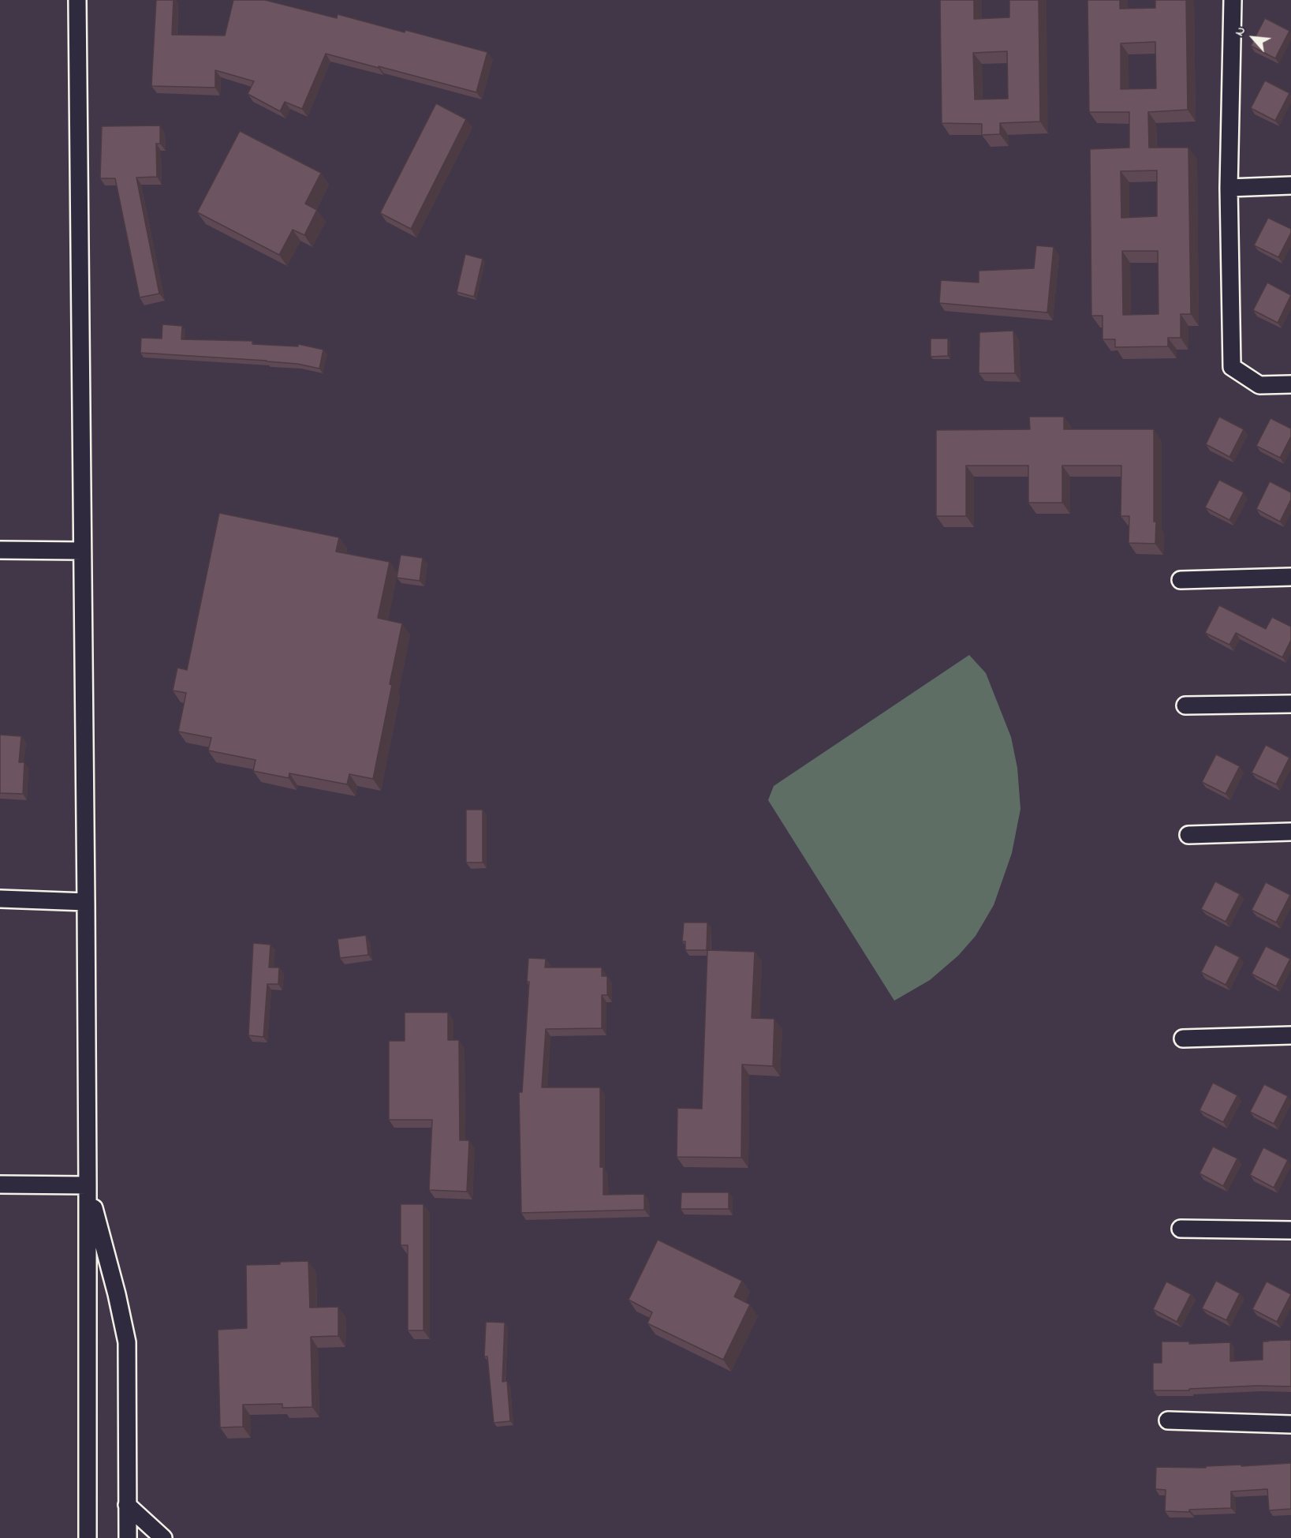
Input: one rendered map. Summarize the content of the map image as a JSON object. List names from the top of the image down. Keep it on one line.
{"north":"top left"}
